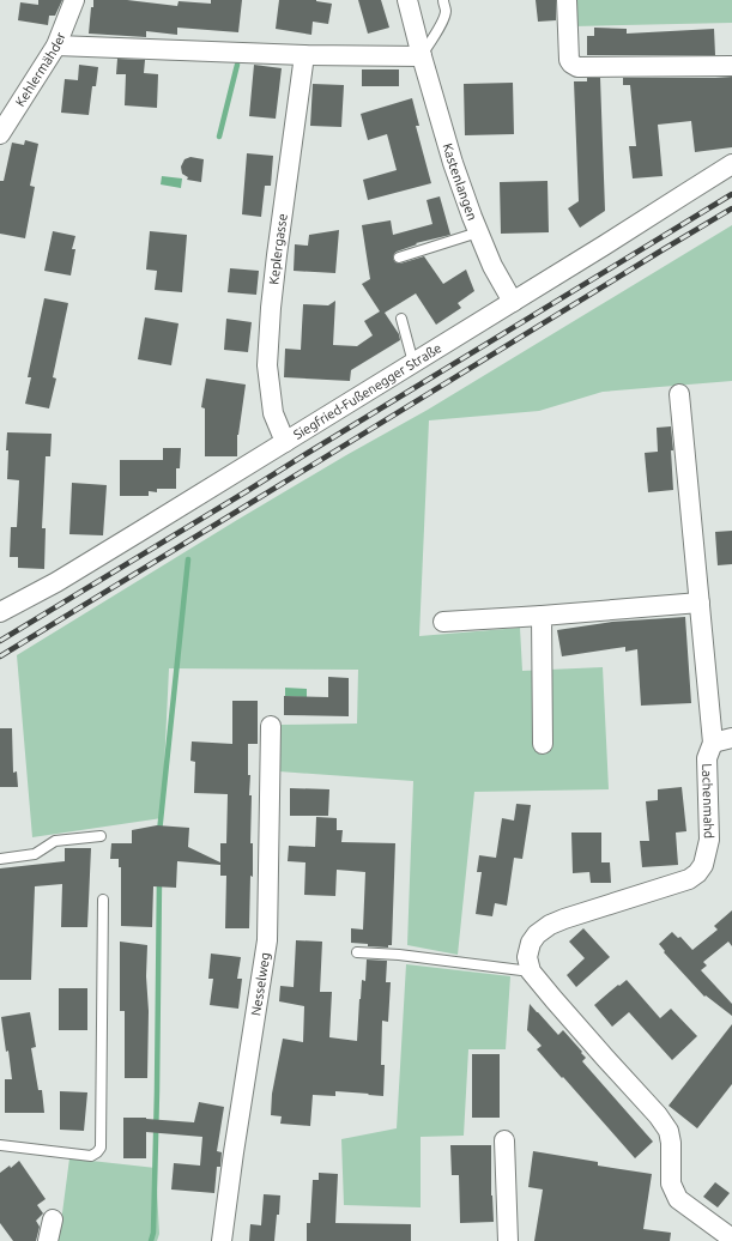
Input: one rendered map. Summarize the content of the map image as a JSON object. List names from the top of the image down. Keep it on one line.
{"streets":{"street":["Kehlermähder","Kastenlangen","Keplergasse","Siegfried-Fußenegger Straße","Lachenmahd","Nesselweg"]},"crossings":[["Kastenlangen","Siegfried-Fußenegger Straße"],["Keplergasse","Siegfried-Fußenegger Straße"]]}
